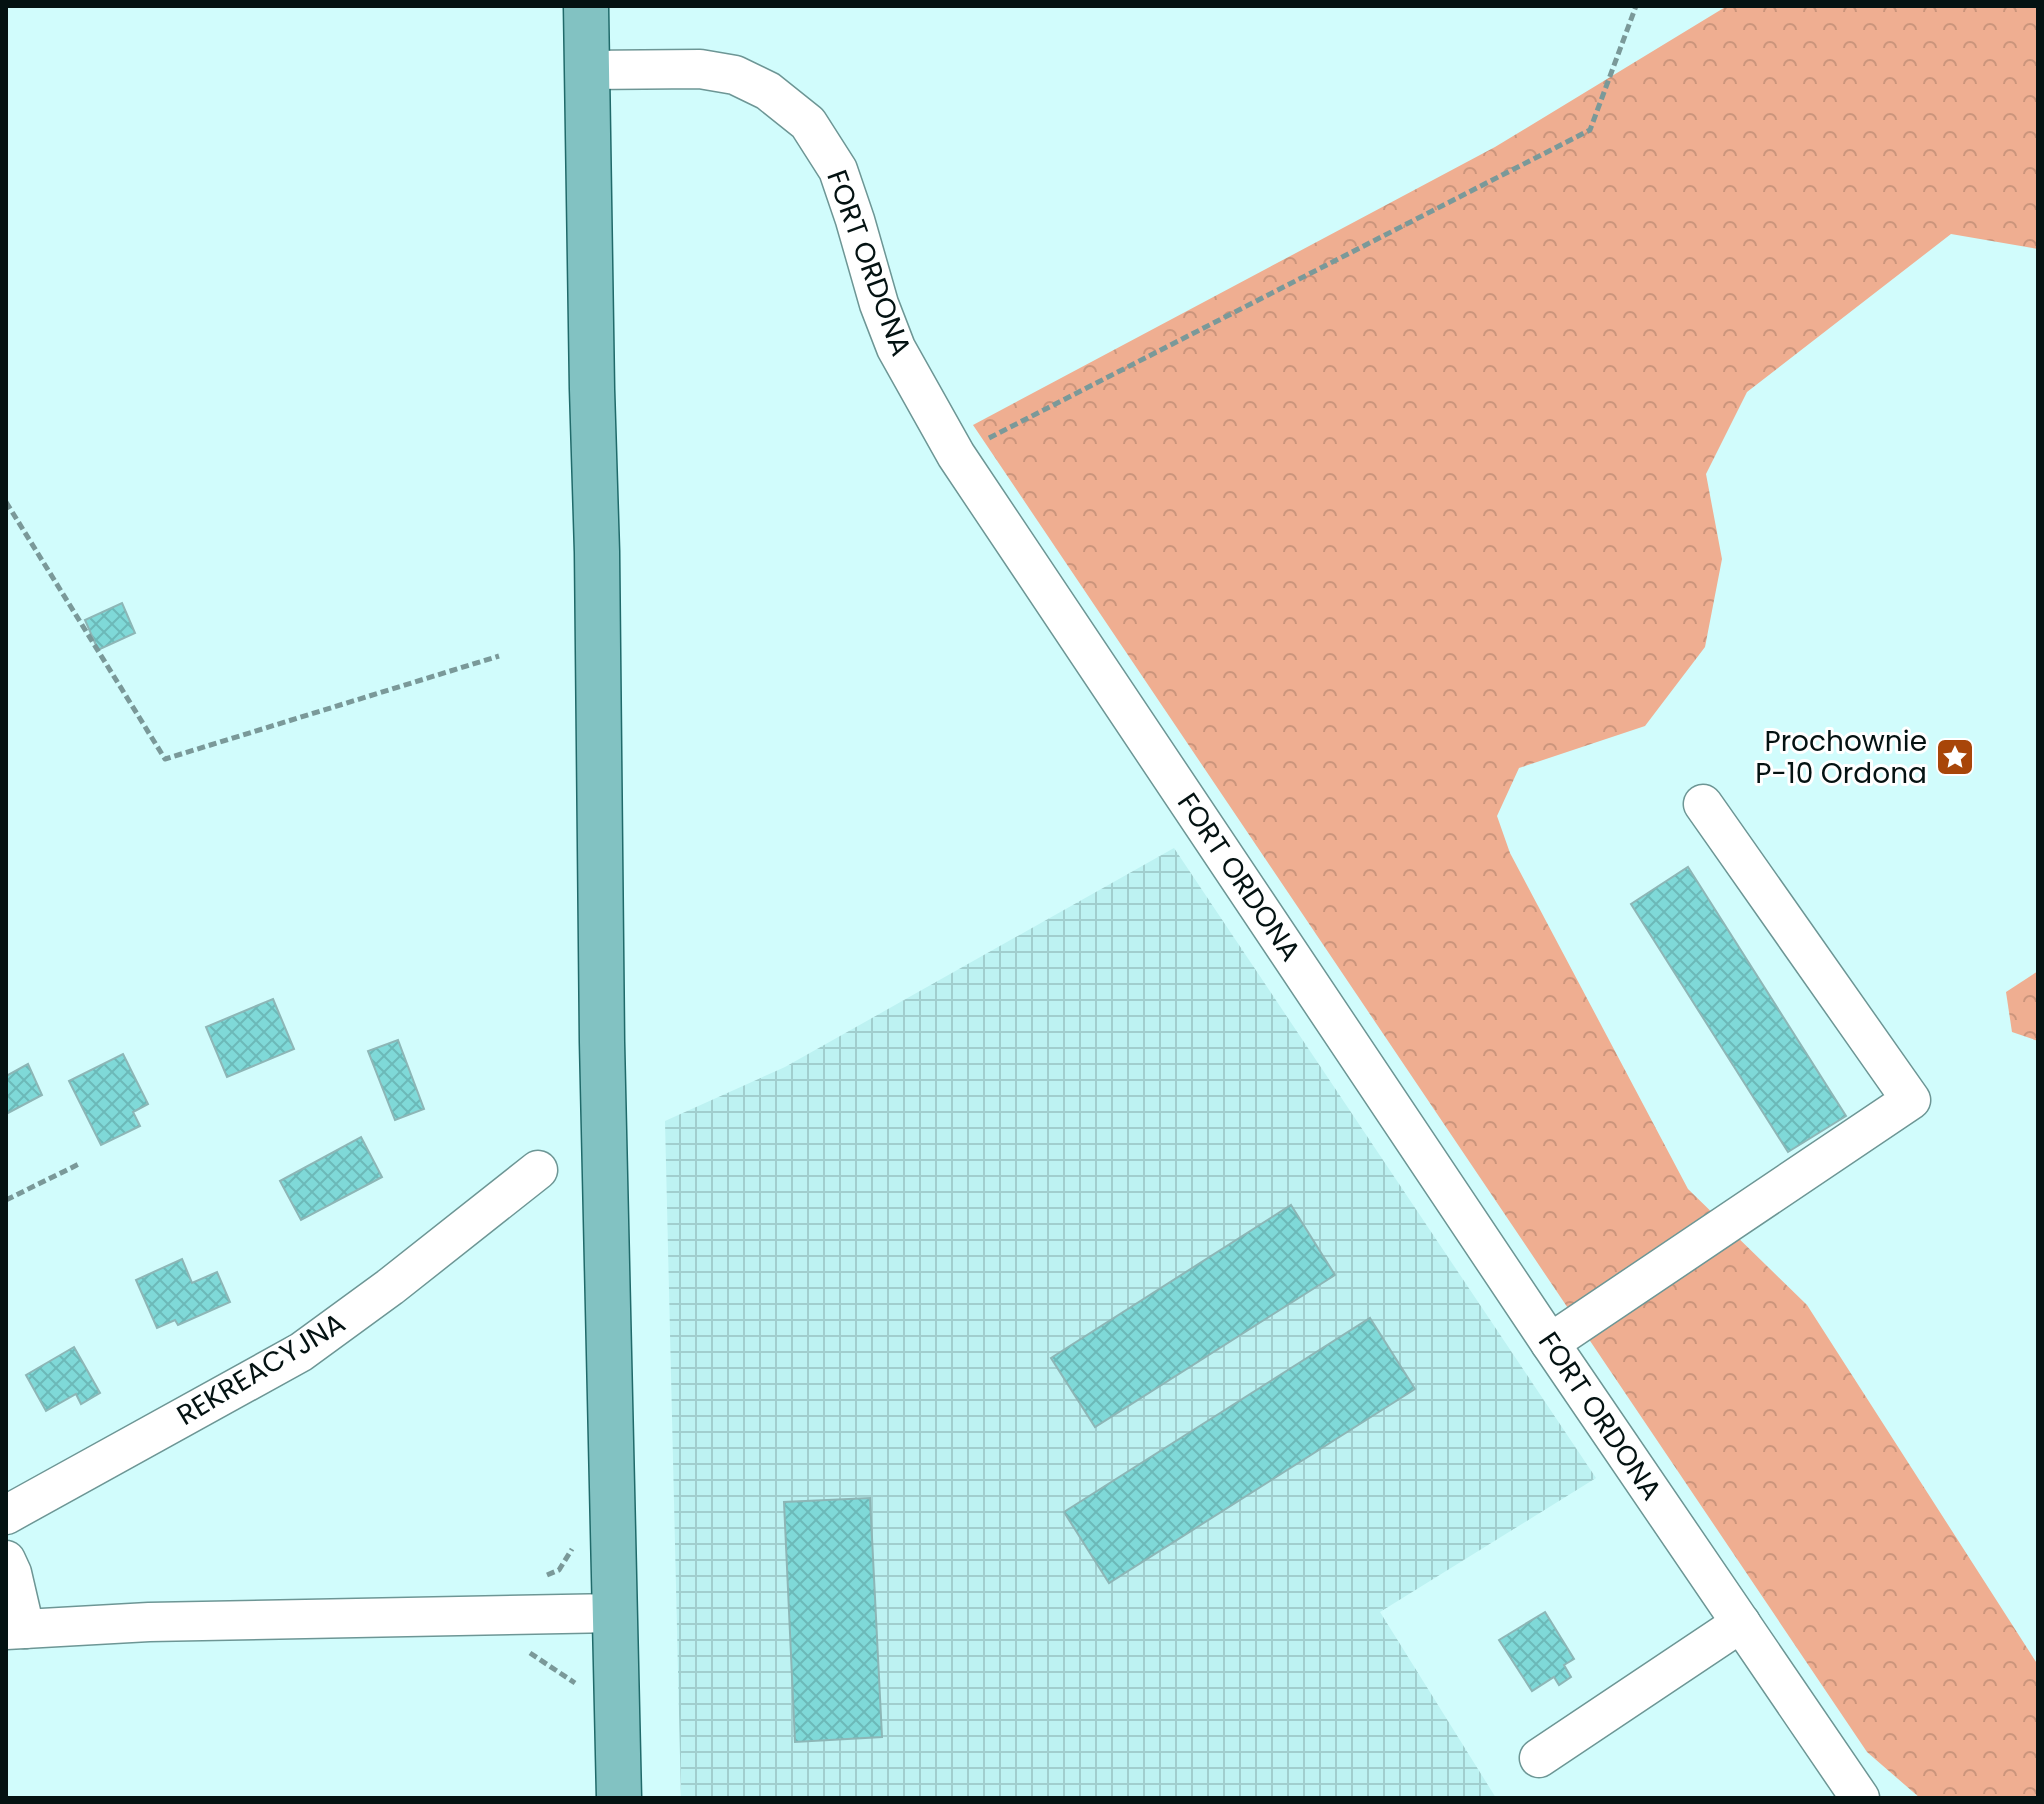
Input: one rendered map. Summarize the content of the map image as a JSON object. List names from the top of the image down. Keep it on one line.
{"streets":{"street":["FORT ORDONA","REKREACYJNA"]},"places":{"place":["Prochownie P-10 Ordona"]}}
